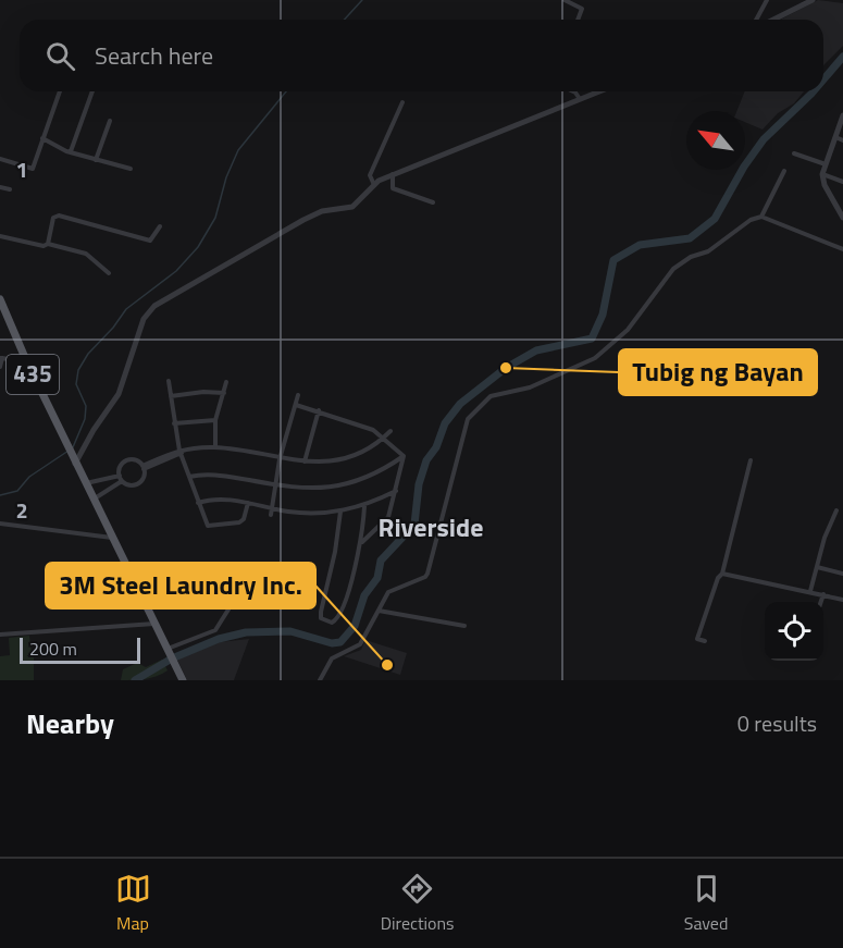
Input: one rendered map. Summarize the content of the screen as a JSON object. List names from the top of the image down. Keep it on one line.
{"streets":{"main road":["435"]},"districts":["Riverside"],"places":["Tubig ng Bayan","3M Steel Laundry Inc."],"scale_bar":"200 m","north":"top left","page":{"search":"Search here","scale":"200 m","heading":["Nearby","0 results"],"nav":["Map","Directions","Saved"]},"grid":{"rows":["1","2"]}}
